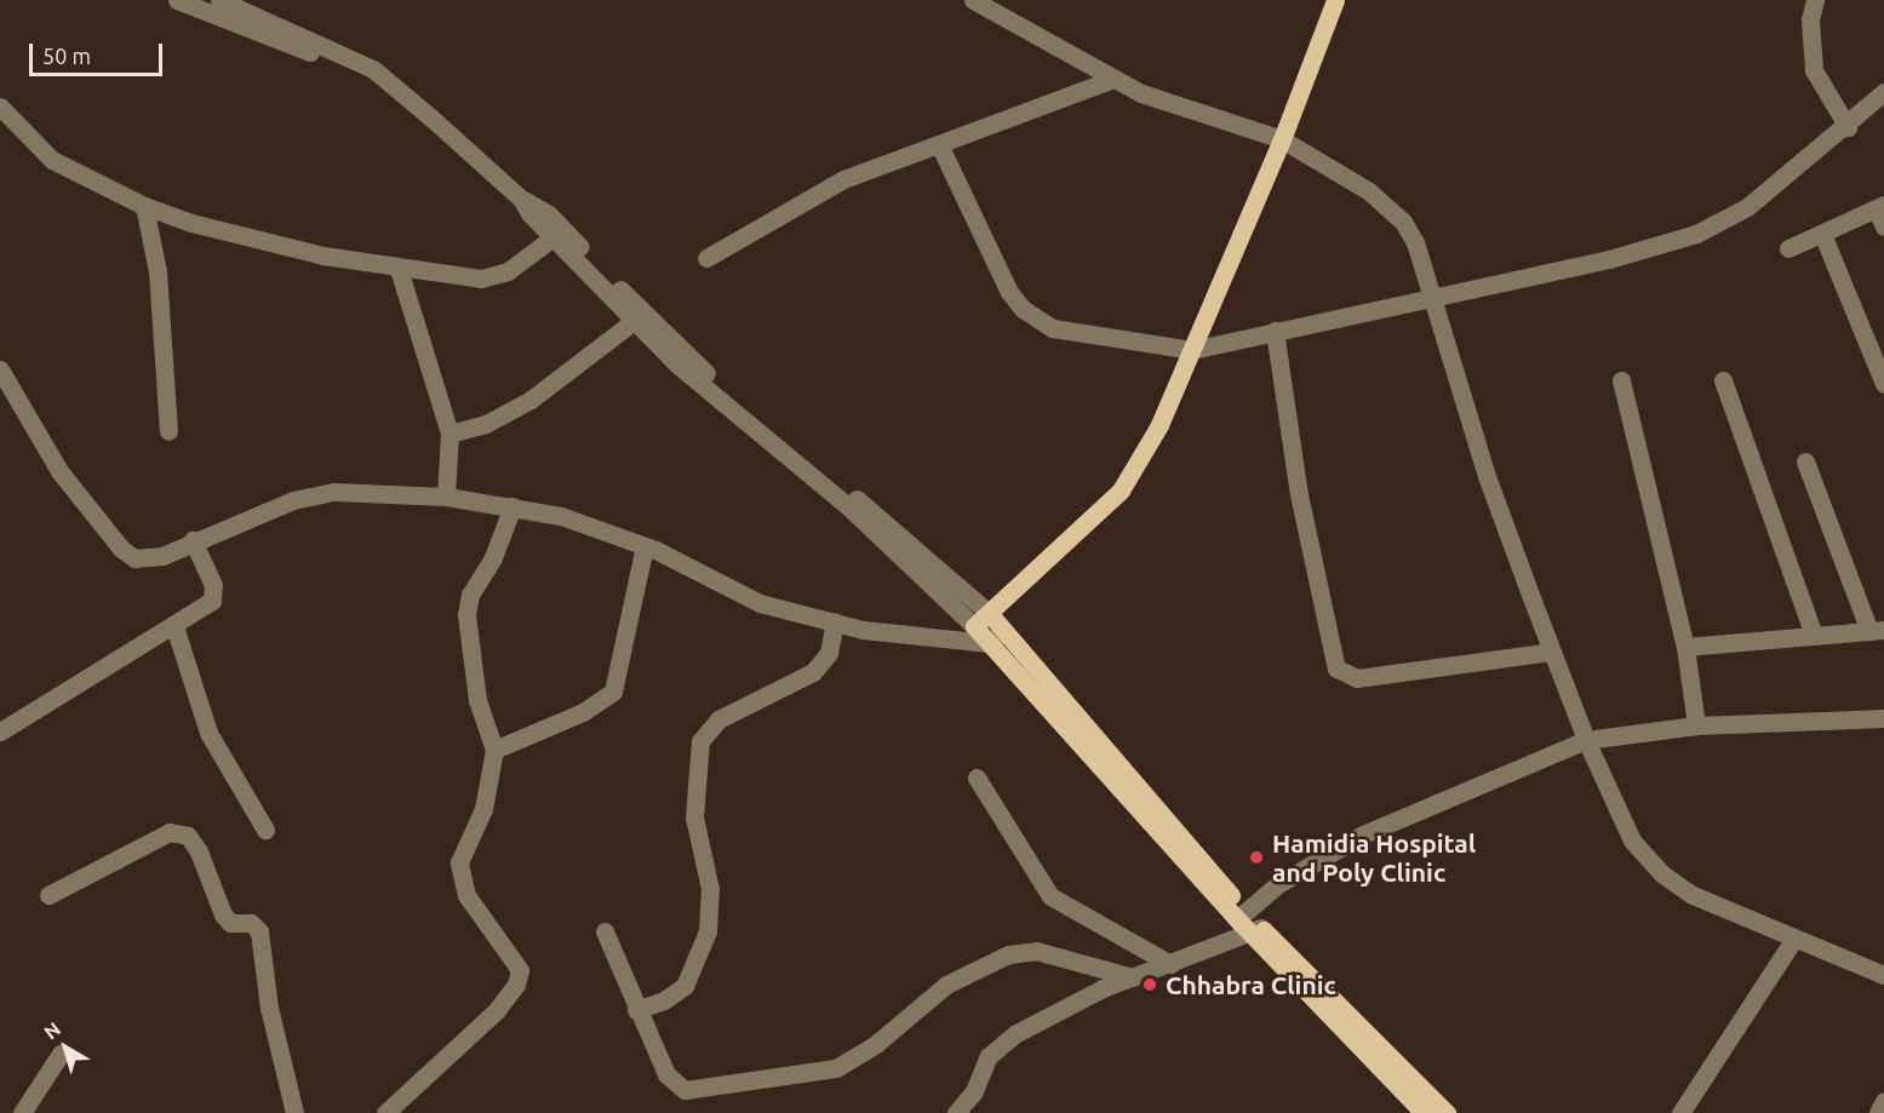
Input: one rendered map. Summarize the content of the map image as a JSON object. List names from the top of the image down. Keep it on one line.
{"places":["Hamidia Hospital and Poly Clinic","Chhabra Clinic"],"scale_bar":"50 m","north":"top left"}
